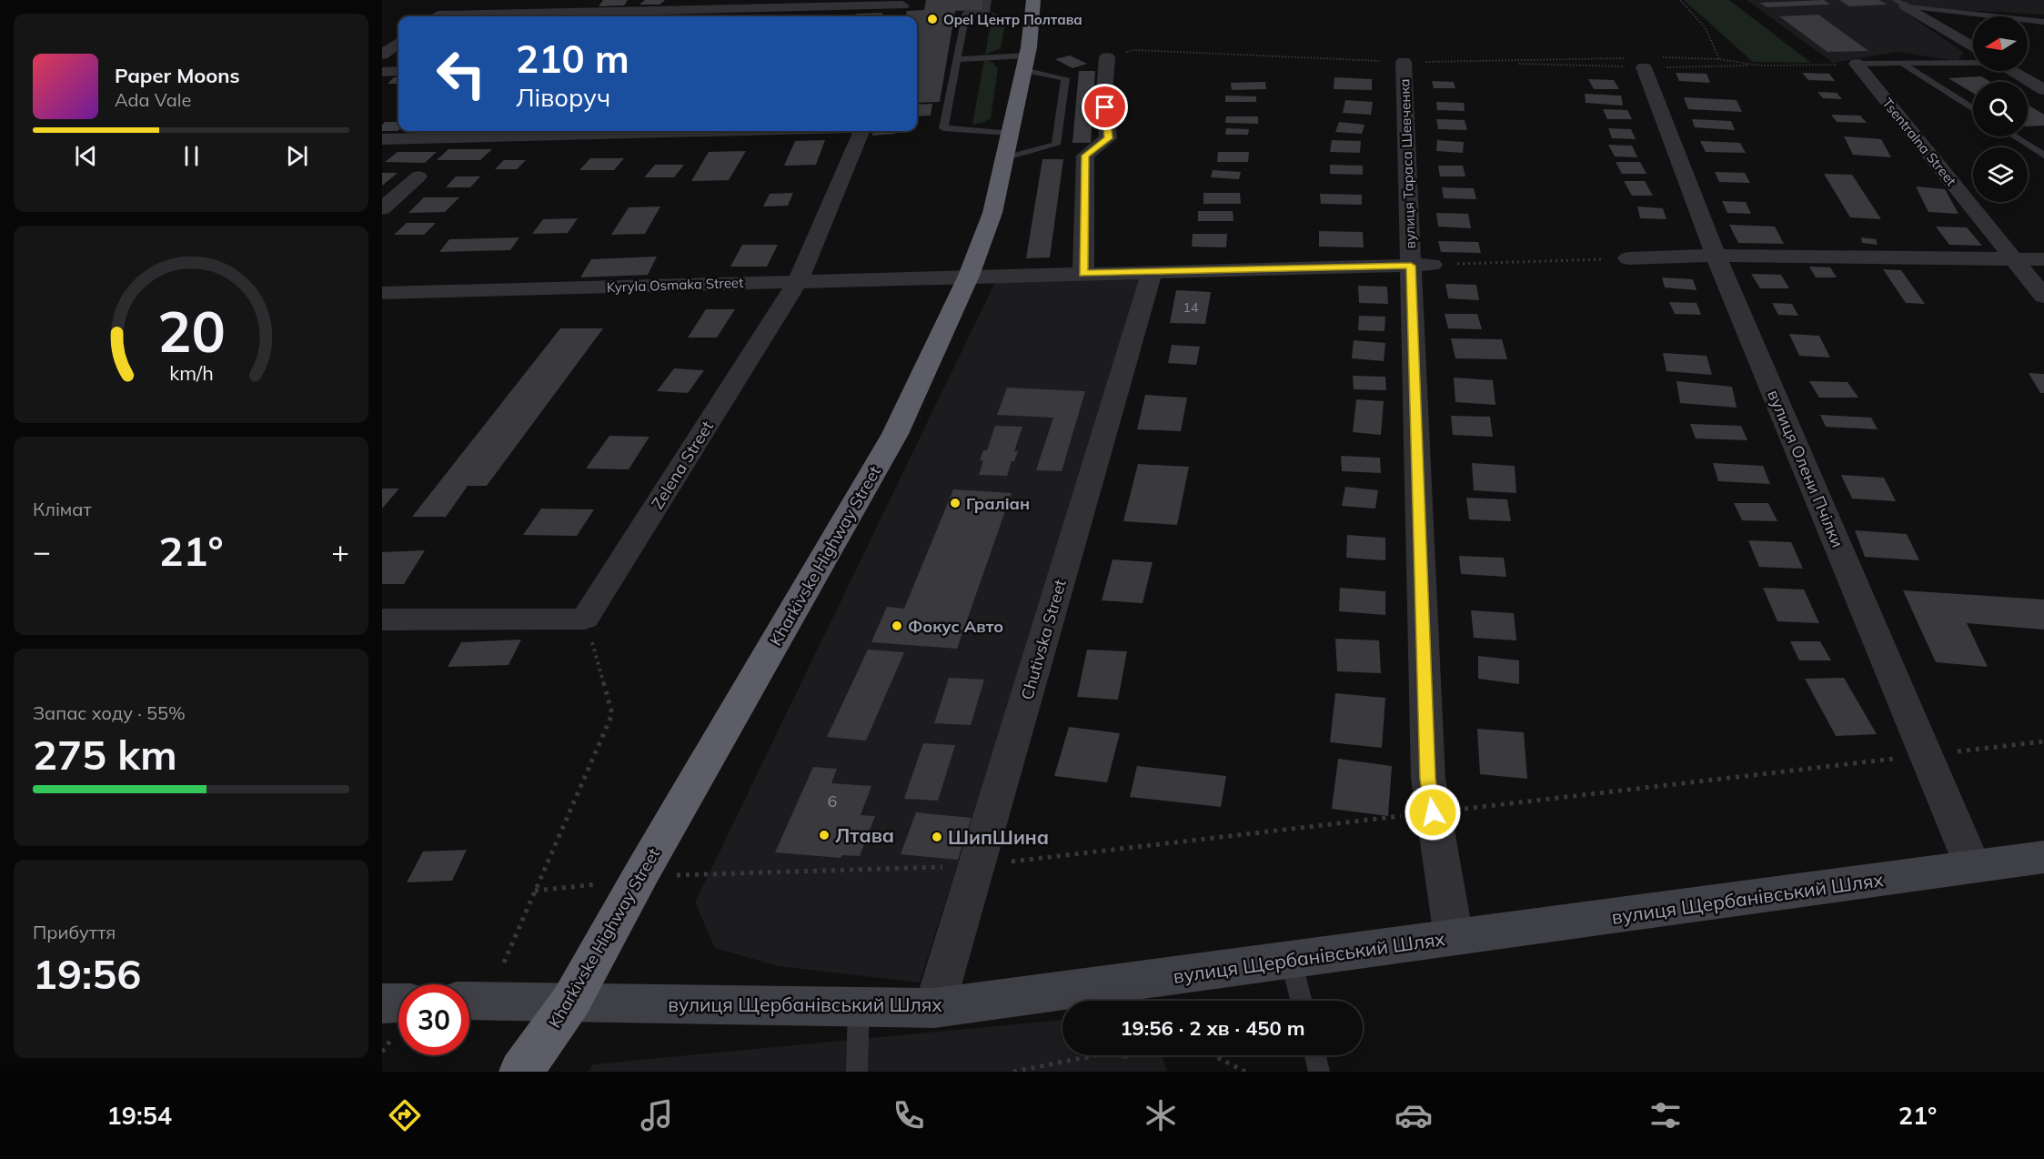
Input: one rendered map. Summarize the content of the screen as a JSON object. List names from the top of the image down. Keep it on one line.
{"streets":{"highway":["Kharkivske Highway Street"],"main road":["вулиця Щербанівський Шлях"],"street":["Tsentralna Street","вулиця Тараса Шевченка","Kyryla Osmaka Street","Zelena Street","вулиця Олени Пчілки","Chutivska Street"]},"crossings":[["вулиця Тараса Шевченка","Kyryla Osmaka Street"],["вулиця Тараса Шевченка","вулиця Щербанівський Шлях"],["Kyryla Osmaka Street","Zelena Street"],["Kyryla Osmaka Street","Kharkivske Highway Street"],["Kyryla Osmaka Street","Chutivska Street"],["вулиця Олени Пчілки","вулиця Щербанівський Шлях"],["Kharkivske Highway Street","вулиця Щербанівський Шлях"],["Chutivska Street","вулиця Щербанівський Шлях"]],"places":["Opel Центр Полтава","Граліан","Фокус Авто","Лтава","ШипШина"],"house_numbers":["14","6"],"north":"left","page":{"turn":["210 m","Ліворуч"],"song":["Paper Moons","Ada Vale"],"tile":["Клімат",["Запас ходу · 55%","275 km"],["Прибуття","19:56"]],"heat":["−","21°","+"],"limit":"30","trip":"19:56 · 2 хв · 450 m","tabs":["19:54","21°"],"gauge":["20","km/h"]}}
